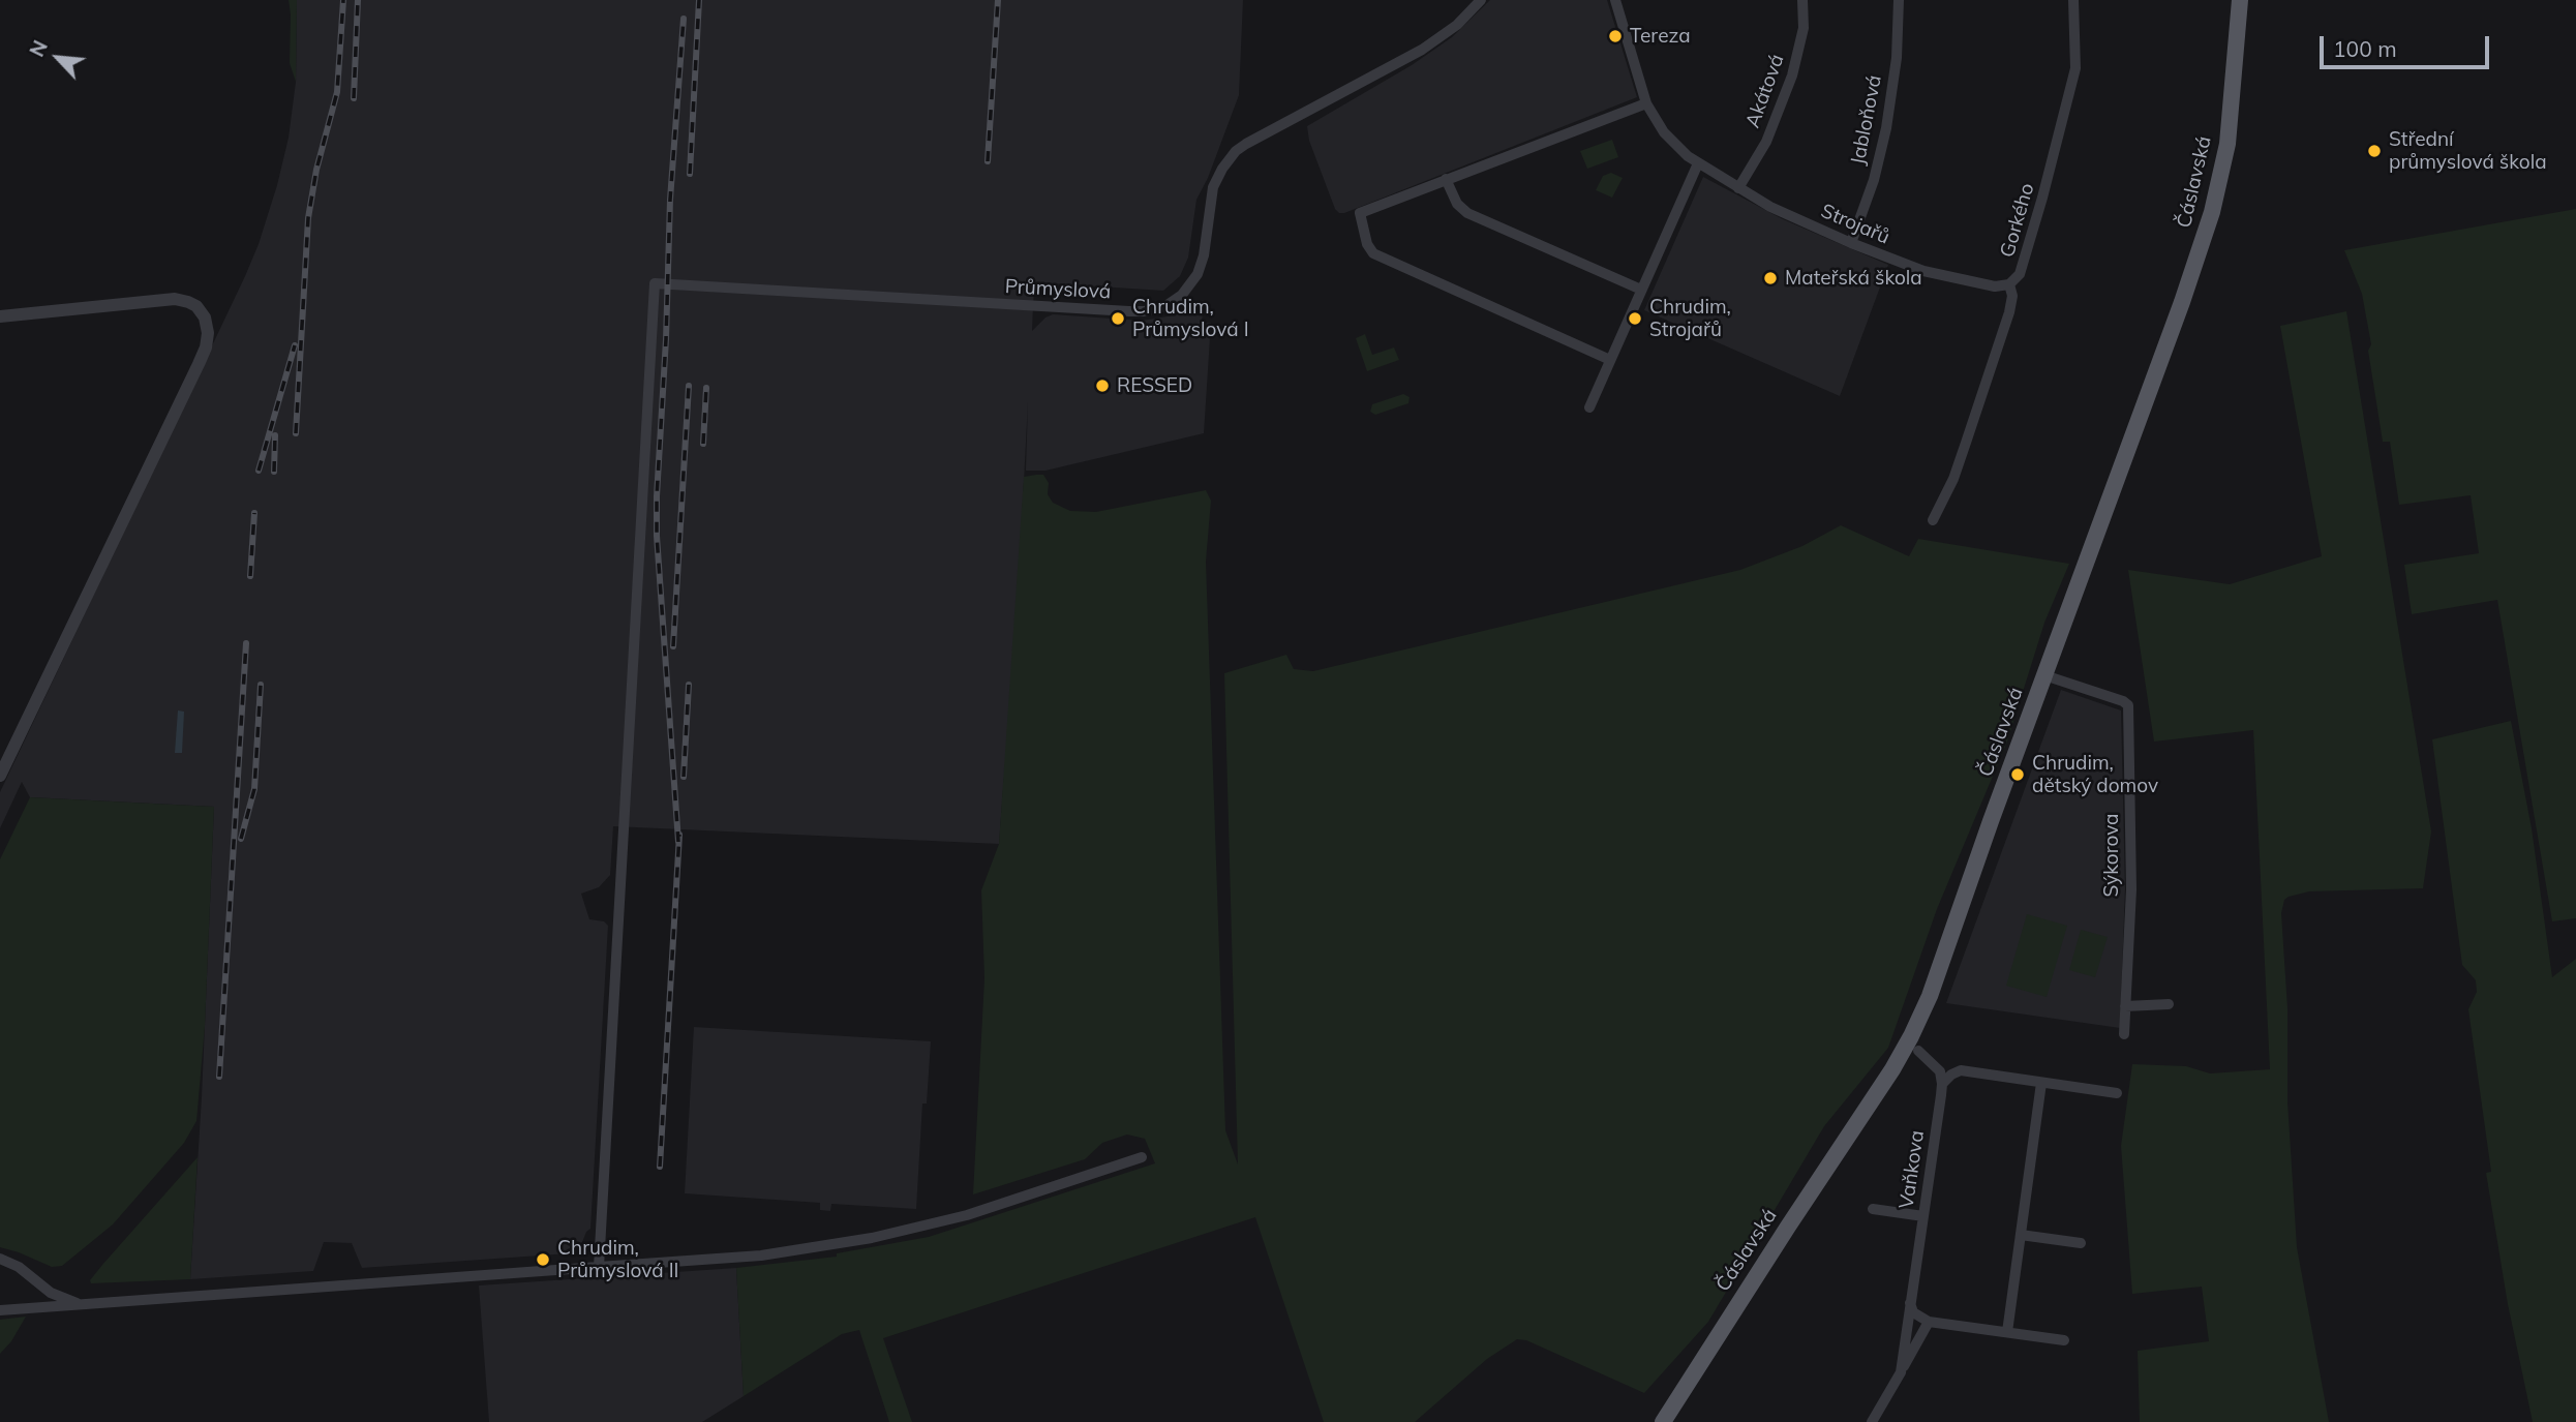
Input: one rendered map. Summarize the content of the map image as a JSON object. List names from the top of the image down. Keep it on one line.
{"streets":{"main road":["Čáslavská"],"street":["Akátová","Jabloňová","Gorkého","Strojařů","Průmyslová","Sýkorova","Vaňkova"]},"crossings":[["Akátová","Strojařů"],["Jabloňová","Strojařů"],["Čáslavská","Sýkorova"],["Gorkého","Strojařů"]],"places":["Tereza","Střední průmyslová škola","Mateřská škola","Chrudim, Průmyslová I","Chrudim, Strojařů","RESSED","Chrudim, dětský domov","Chrudim, Průmyslová II"],"scale_bar":"100 m","north":"top left"}
